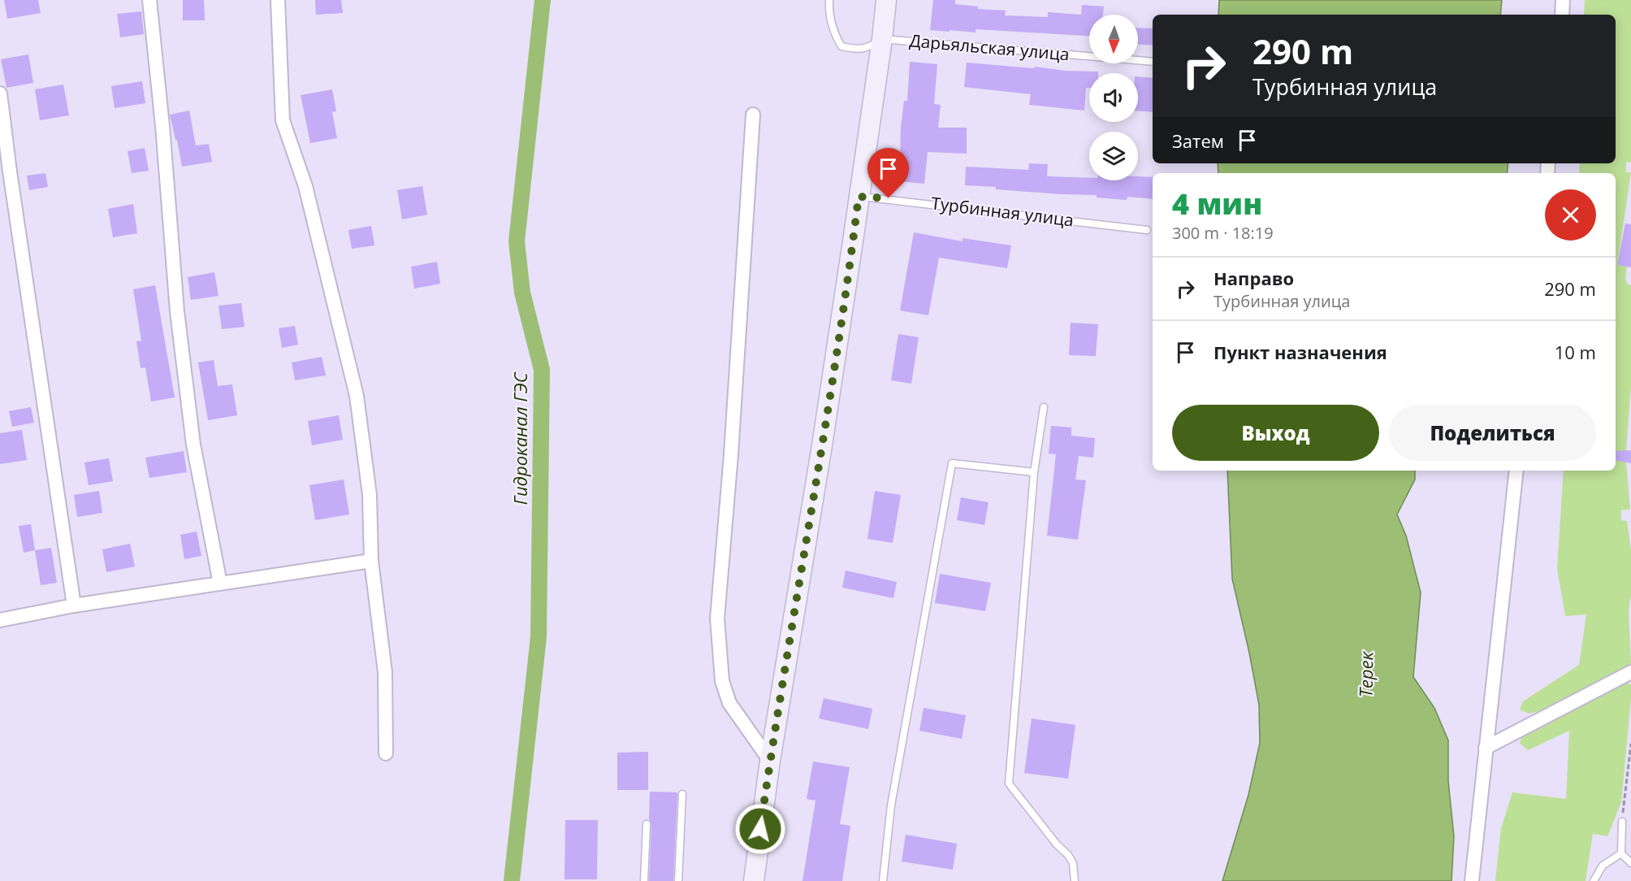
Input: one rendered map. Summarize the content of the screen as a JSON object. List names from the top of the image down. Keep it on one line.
{"streets":{"lane":["Дарьяльская улица","Турбинная улица"]},"water":["Гидроканал ГЭС","Терек"],"north":"bottom","page":{"turn":["290 m","Турбинная улица"],"then":"Затем","heading":["4 мин","300 m · 18:19"],"list":[{"name":"Направо","note":"Турбинная улица","value":"290 m"},{"name":"Пункт назначения","value":"10 m"}],"buttons":["Выход","Поделиться"]}}
